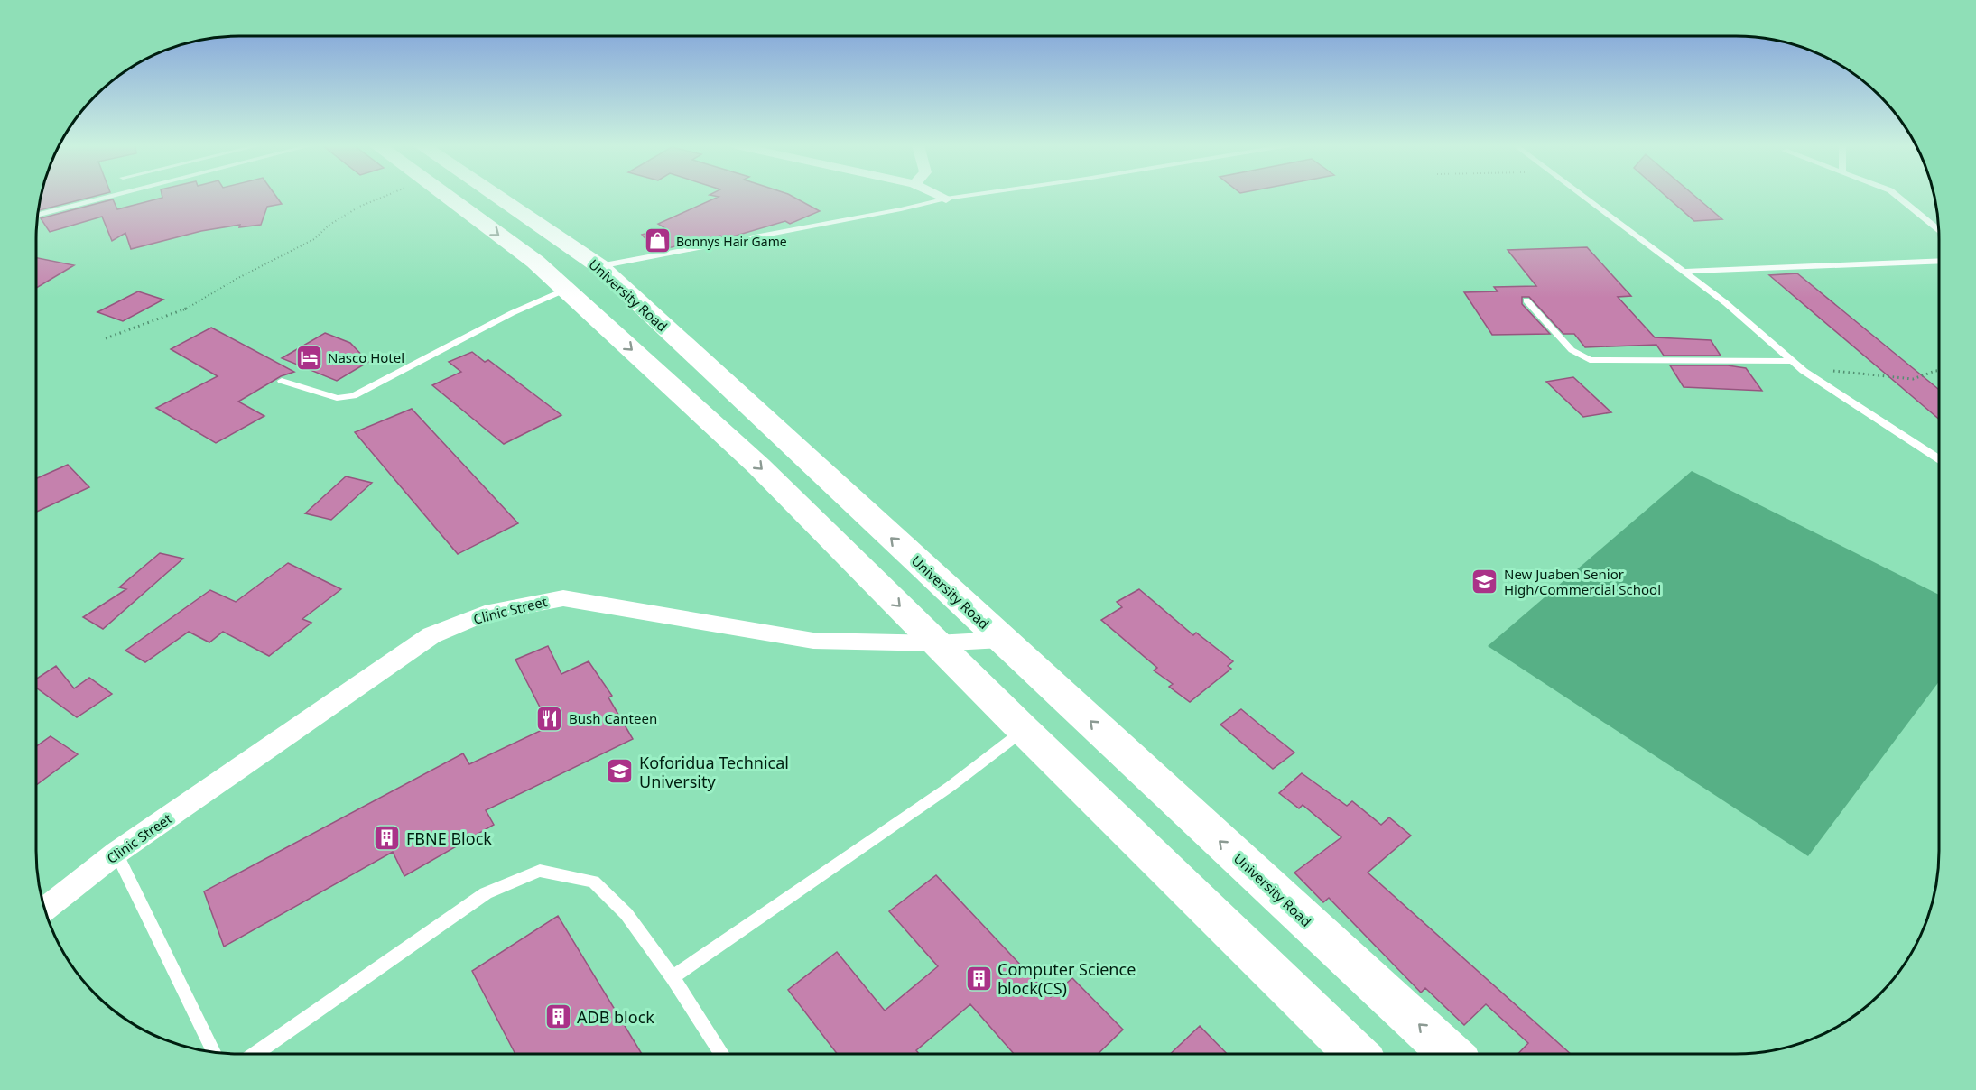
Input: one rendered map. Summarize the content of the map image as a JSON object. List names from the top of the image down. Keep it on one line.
{"streets":{"highway":["University Road"],"street":["Clinic Street"]},"crossings":[["University Road","Clinic Street"]],"places":{"shop":["Bonnys Hair Game"],"hotel":["Nasco Hotel"],"school or university":["New Juaben Senior High/Commercial School","Koforidua Technical University"],"restaurant":["Bush Canteen"],"building":["FBNE Block","Computer Science block(CS)","ADB block"]}}
